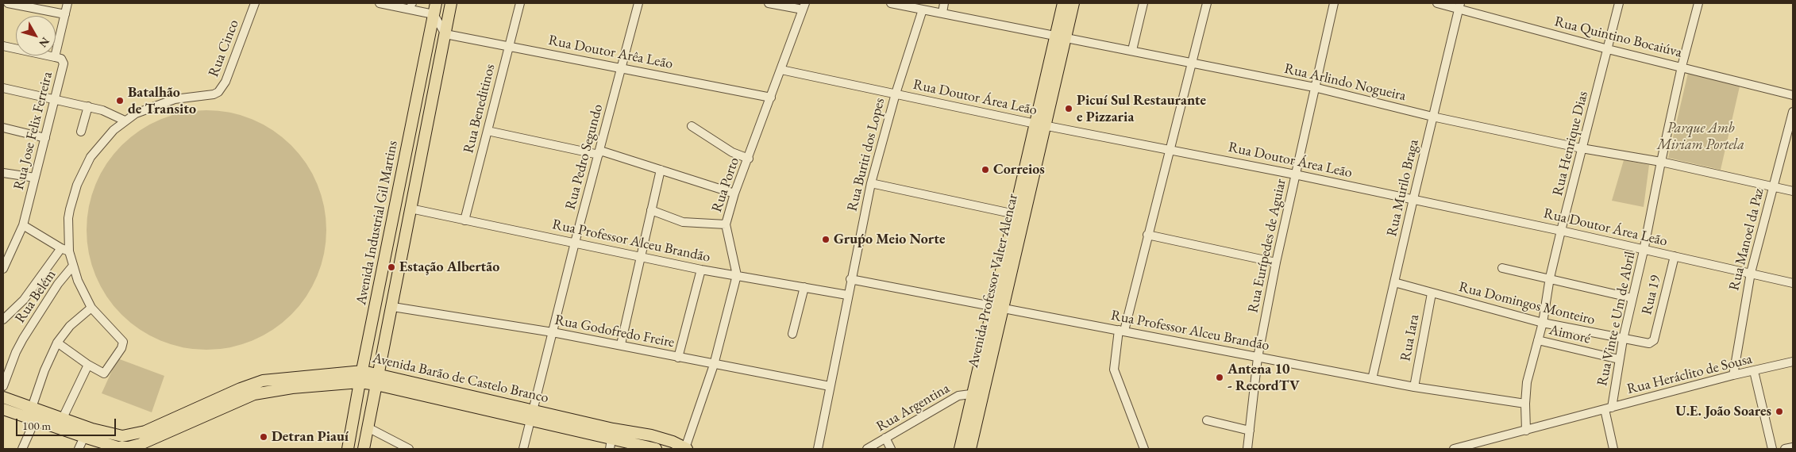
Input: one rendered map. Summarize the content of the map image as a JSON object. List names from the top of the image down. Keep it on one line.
{"streets":{"main road":["Avenida Industrial Gil Martins","Avenida Professor Valter Alencar","Avenida Barão de Castelo Branco"],"street":["Rua Quintino Bocaiúva","Rua Cinco","Rua Doutor Arêa Leão","Rua Arlindo Nogueira","Rua Doutor Área Leão","Rua Beneditinos","Rua Jose Felix Ferreira","Rua Henrique Dias","Rua Buriti dos Lopes","Rua Pedro Segundo","Rua Porto","Rua Murilo Braga","Rua Manoel da Paz","Rua Professor Alceu Brandão","Rua Eurípedes de Aguiar","Rua 19","Rua Belém","Rua Domingos Monteiro","Rua Vinte e Um de Abril","Rua Godofredo Freire","Aimoré","Rua Iara","Rua Heráclito de Sousa","Rua Argentina"]},"crossings":[["Rua Quintino Bocaiúva","Rua Henrique Dias"],["Rua Quintino Bocaiúva","Rua Murilo Braga"],["Rua Quintino Bocaiúva","Rua Vinte e Um de Abril"],["Rua Cinco","Rua Belém"],["Rua Doutor Arêa Leão","Rua Beneditinos"],["Rua Doutor Arêa Leão","Rua Pedro Segundo"],["Rua Doutor Arêa Leão","Rua Porto"],["Rua Arlindo Nogueira","Rua Henrique Dias"],["Rua Arlindo Nogueira","Rua Buriti dos Lopes"],["Rua Arlindo Nogueira","Rua Murilo Braga"],["Rua Arlindo Nogueira","Rua Manoel da Paz"],["Rua Arlindo Nogueira","Rua Eurípedes de Aguiar"],["Rua Arlindo Nogueira","Avenida Professor Valter Alencar"],["Rua Arlindo Nogueira","Rua Vinte e Um de Abril"],["Rua Doutor Área Leão","Rua Henrique Dias"],["Rua Doutor Área Leão","Rua Buriti dos Lopes"],["Rua Doutor Área Leão","Rua Porto"],["Rua Doutor Área Leão","Rua Murilo Braga"],["Rua Doutor Área Leão","Rua Manoel da Paz"],["Rua Doutor Área Leão","Rua Eurípedes de Aguiar"],["Rua Doutor Área Leão","Avenida Professor Valter Alencar"],["Rua Doutor Área Leão","Rua 19"],["Rua Doutor Área Leão","Rua Vinte e Um de Abril"],["Rua Beneditinos","Rua Professor Alceu Brandão"],["Rua Henrique Dias","Rua Professor Alceu Brandão"],["Rua Henrique Dias","Rua Domingos Monteiro"],["Rua Henrique Dias","Aimoré"],["Rua Henrique Dias","Rua Heráclito de Sousa"],["Rua Buriti dos Lopes","Rua Professor Alceu Brandão"],["Rua Buriti dos Lopes","Rua Godofredo Freire"],["Rua Pedro Segundo","Rua Professor Alceu Brandão"],["Rua Pedro Segundo","Rua Godofredo Freire"],["Rua Pedro Segundo","Avenida Barão de Castelo Branco"],["Rua Porto","Rua Professor Alceu Brandão"],["Rua Porto","Rua Godofredo Freire"],["Rua Porto","Avenida Barão de Castelo Branco"],["Rua Murilo Braga","Rua Professor Alceu Brandão"],["Rua Murilo Braga","Rua Domingos Monteiro"],["Avenida Industrial Gil Martins","Avenida Barão de Castelo Branco"],["Rua Manoel da Paz","Rua Heráclito de Sousa"],["Rua Professor Alceu Brandão","Rua Eurípedes de Aguiar"],["Rua Professor Alceu Brandão","Avenida Professor Valter Alencar"],["Rua Professor Alceu Brandão","Rua Iara"],["Avenida Professor Valter Alencar","Rua Argentina"],["Rua 19","Rua Domingos Monteiro"],["Rua Domingos Monteiro","Rua Vinte e Um de Abril"],["Rua Domingos Monteiro","Rua Iara"],["Rua Vinte e Um de Abril","Aimoré"],["Rua Vinte e Um de Abril","Rua Heráclito de Sousa"]],"parks":["Parque Amb Miriam Portela"],"places":["Batalhão de Transito","Picuí Sul Restaurante e Pizzaria","Correios","Gruṕo Meio Norte","Estação Albertão","Antena 10 - RecordTV","U.E. João Soares","Detran Piauí"],"scale_bar":"100 m","north":"bottom right"}
